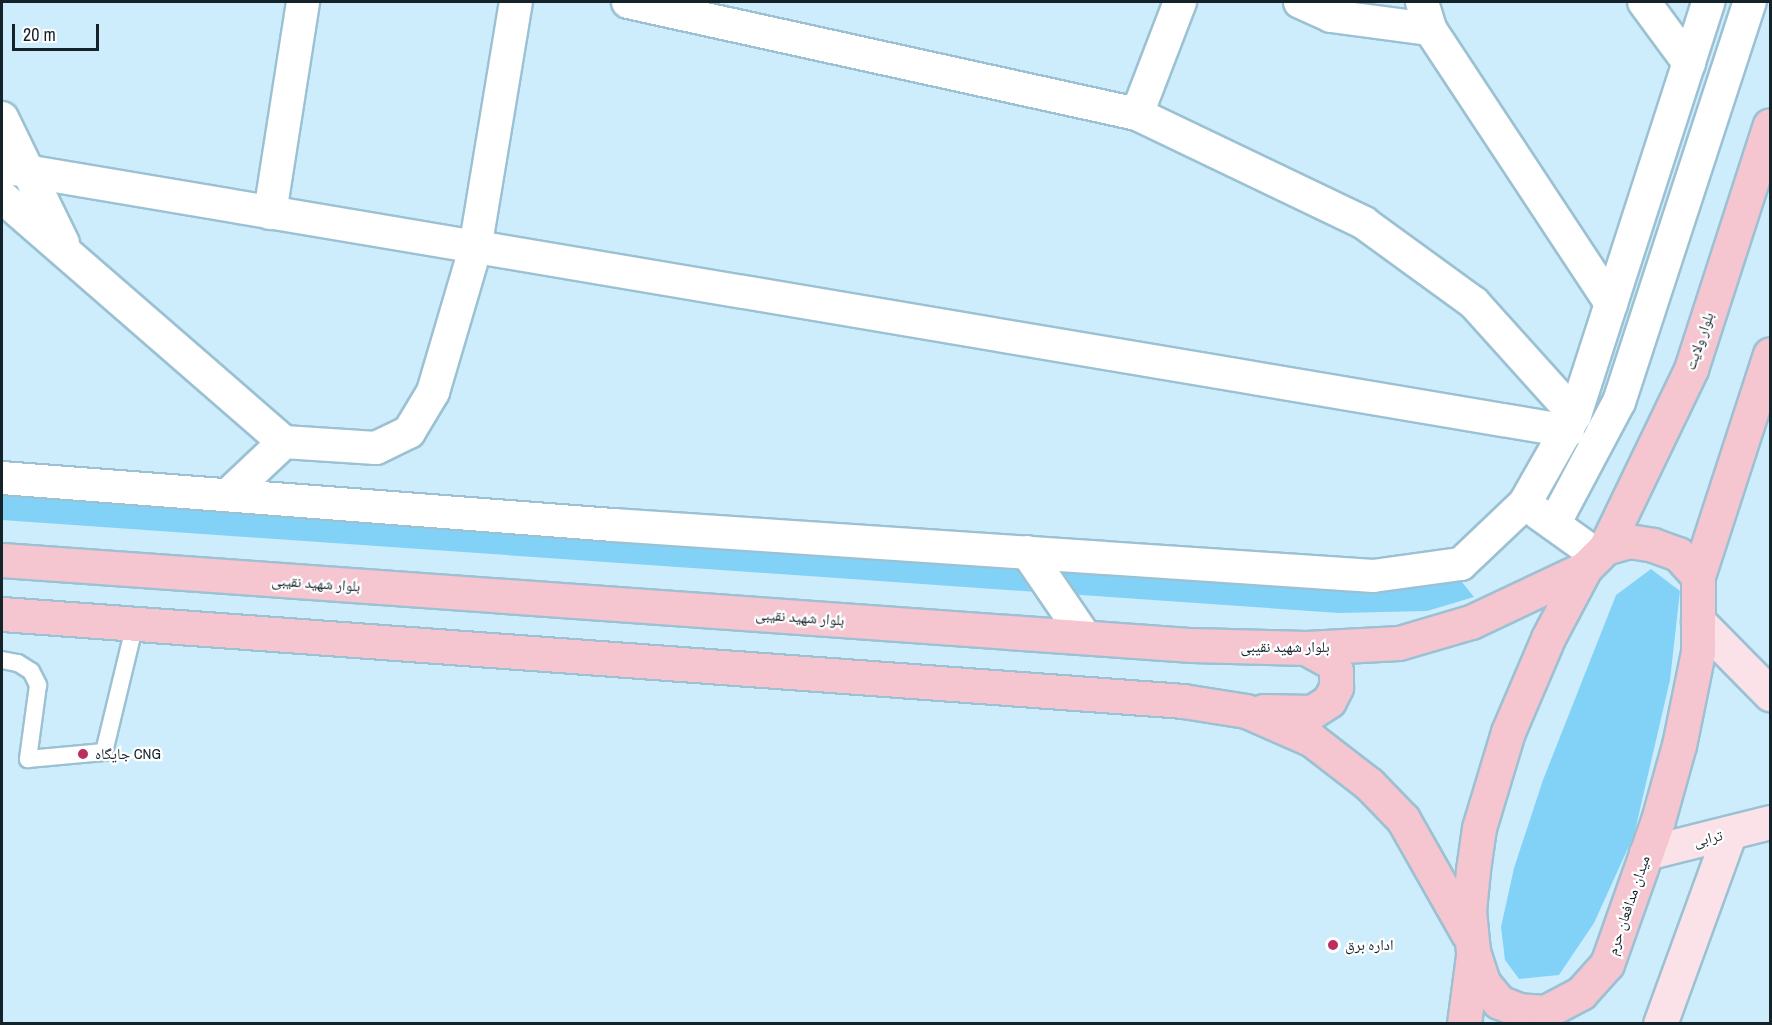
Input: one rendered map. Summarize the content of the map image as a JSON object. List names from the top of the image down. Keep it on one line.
{"streets":{"main road":["بلوار ولایت","بلوار شهید نقیبی","ترابی","میدان مدافعان حرم"]},"crossings":[["بلوار ولایت","بلوار شهید نقیبی"],["بلوار ولایت","میدان مدافعان حرم"],["بلوار شهید نقیبی","میدان مدافعان حرم"],["ترابی","میدان مدافعان حرم"]],"places":["جایگاه CNG","اداره برق"],"scale_bar":"20 m"}
